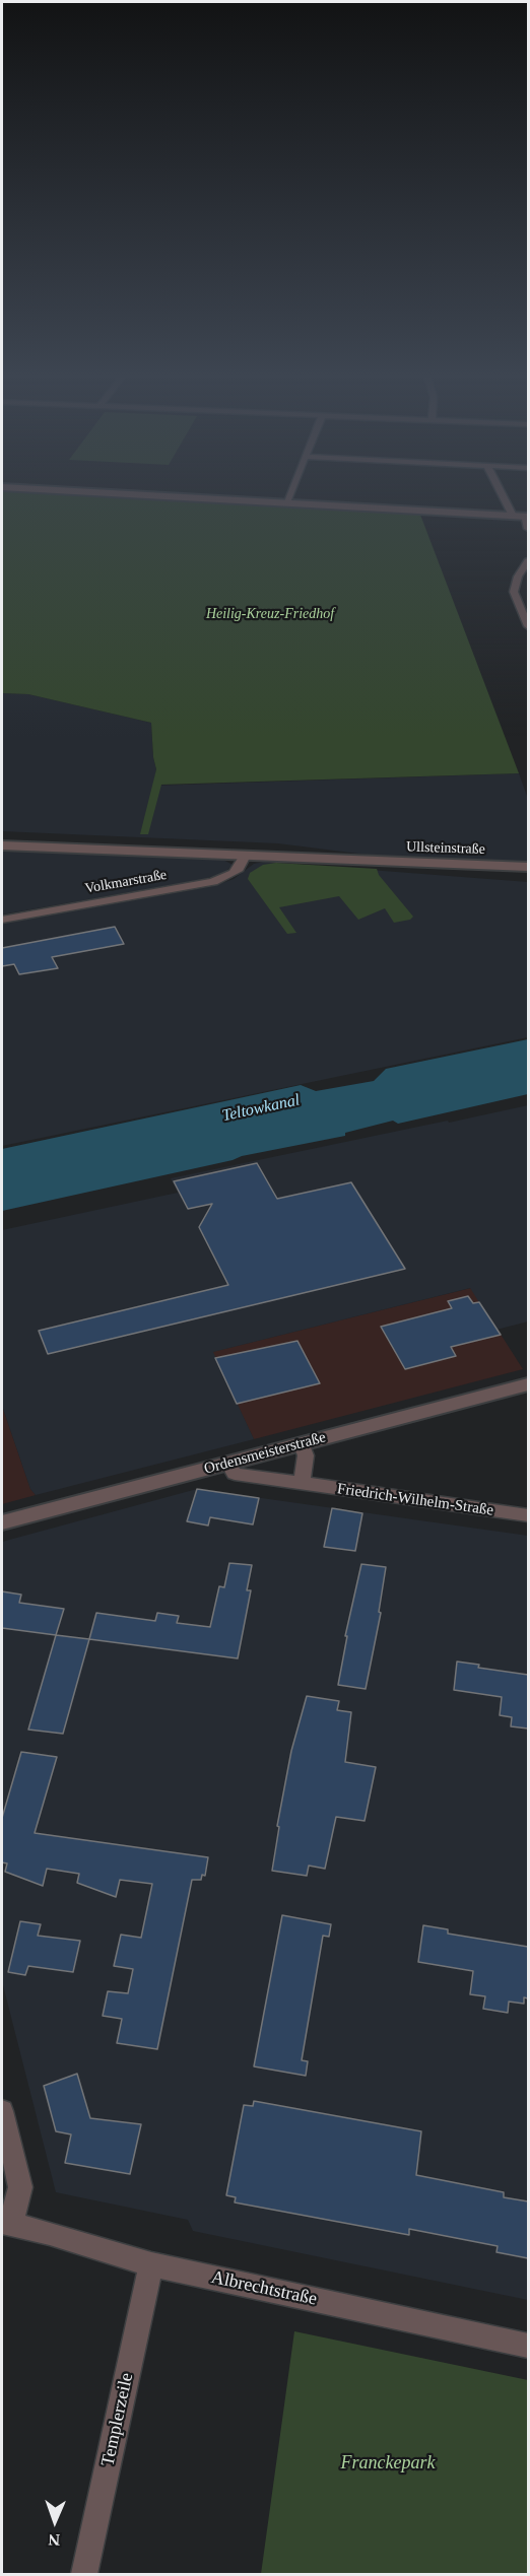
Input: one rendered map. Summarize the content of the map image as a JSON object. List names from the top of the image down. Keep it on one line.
{"streets":{"street":["Ullsteinstraße","Volkmarstraße","Ordensmeisterstraße","Friedrich-Wilhelm-Straße","Albrechtstraße","Templerzeile"]},"crossings":[["Ullsteinstraße","Volkmarstraße"],["Ordensmeisterstraße","Friedrich-Wilhelm-Straße"],["Albrechtstraße","Templerzeile"]],"water":["Teltowkanal"],"parks":["Heilig-Kreuz-Friedhof","Franckepark"],"north":"bottom"}
